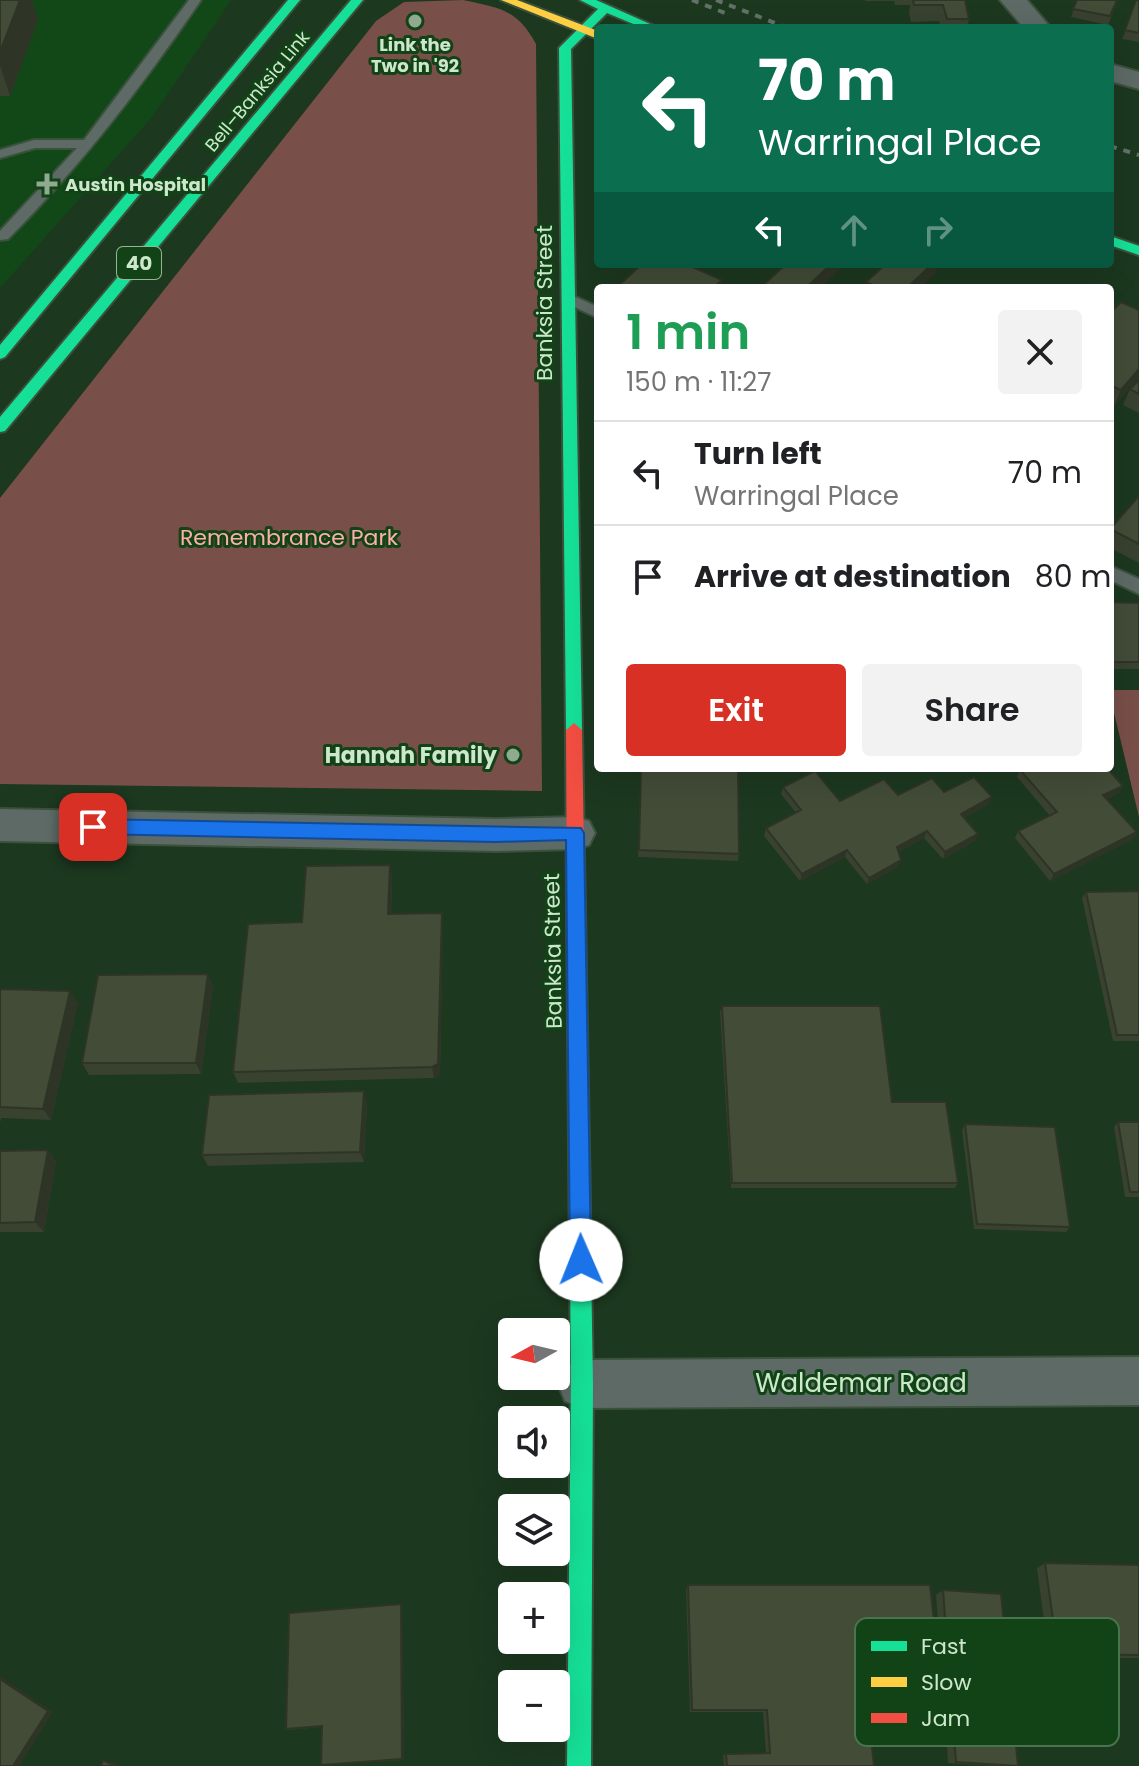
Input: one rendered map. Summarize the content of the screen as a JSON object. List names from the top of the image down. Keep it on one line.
{"streets":{"main road":["Bell–Banksia Link","40","Banksia Street"],"street":["Waldemar Road"]},"crossings":[["Banksia Street","Waldemar Road"]],"parks":["Remembrance Park"],"places":{"other":["Link the Two in '92","Hannah Family"],"health":["Austin Hospital"]},"legend":["Fast","Slow","Jam"],"north":"left","page":{"turn":["70 m","Warringal Place"],"heading":["1 min","150 m · 11:27"],"list":[{"name":"Turn left","note":"Warringal Place","value":"70 m"},{"name":"Arrive at destination","value":"80 m"}],"buttons":["Exit","Share"],"map_buttons":["+","−"]}}
